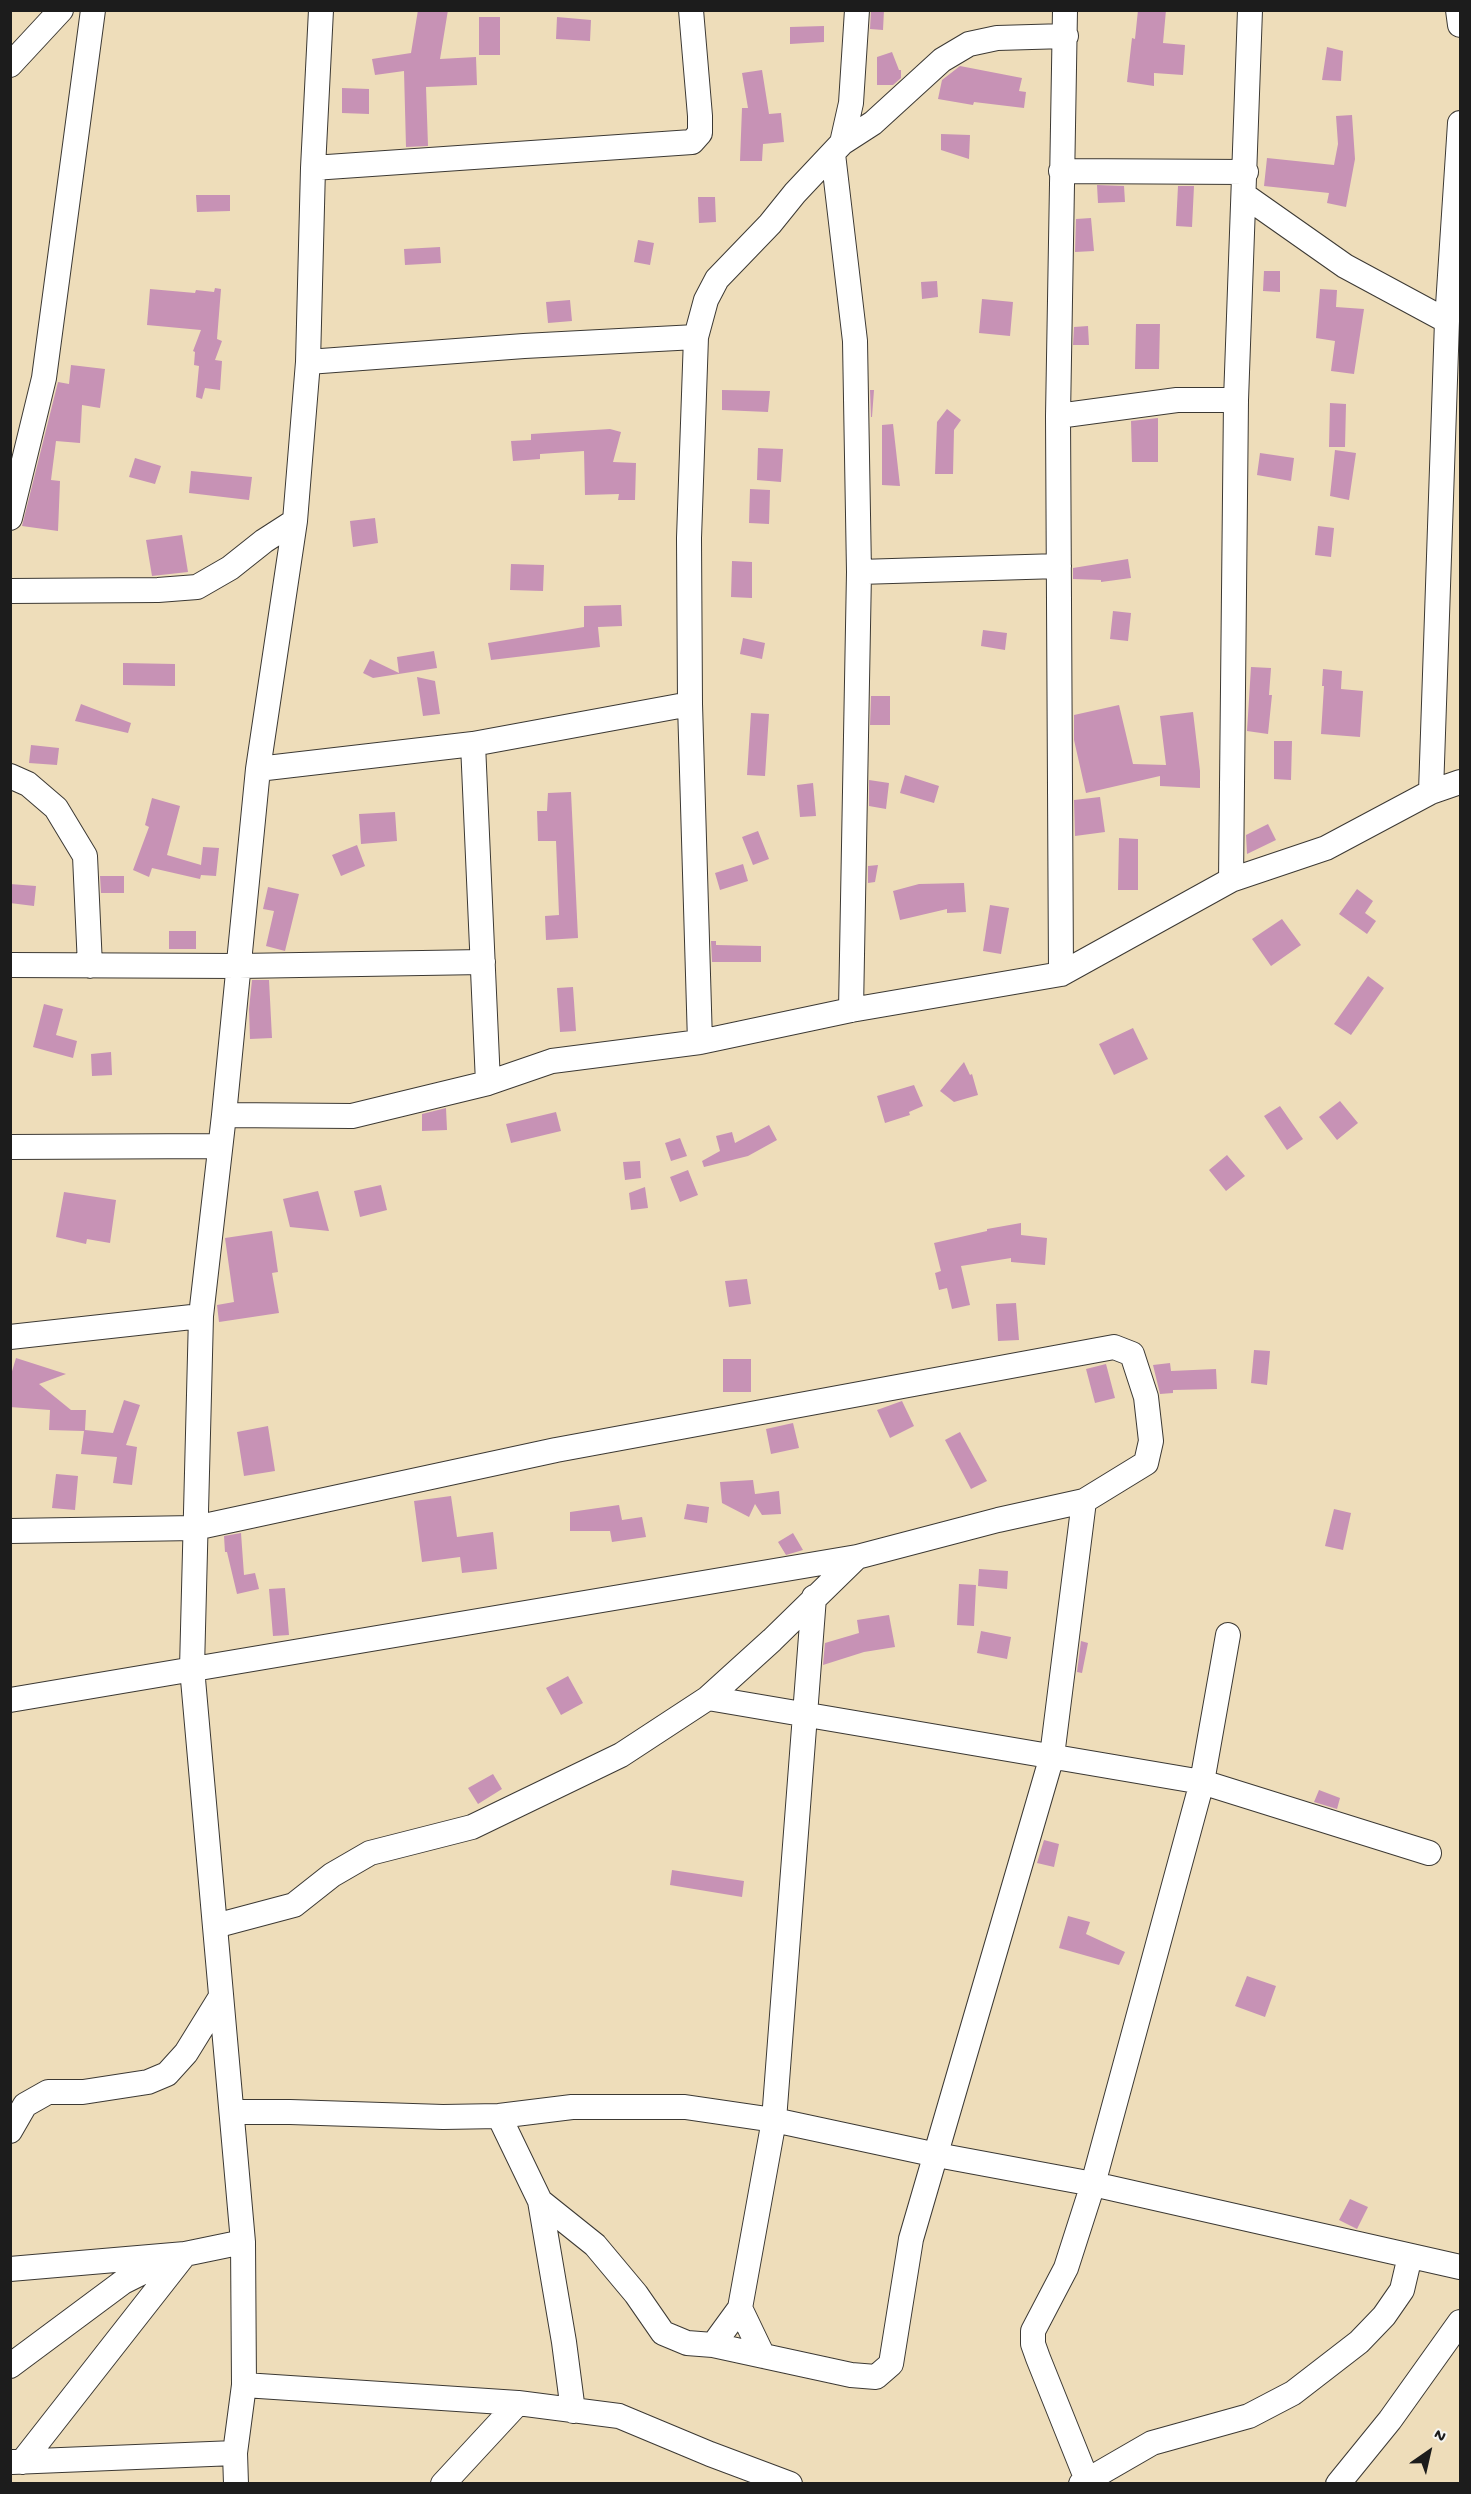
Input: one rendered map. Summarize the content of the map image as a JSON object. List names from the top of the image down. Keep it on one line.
{"north":"top right"}
